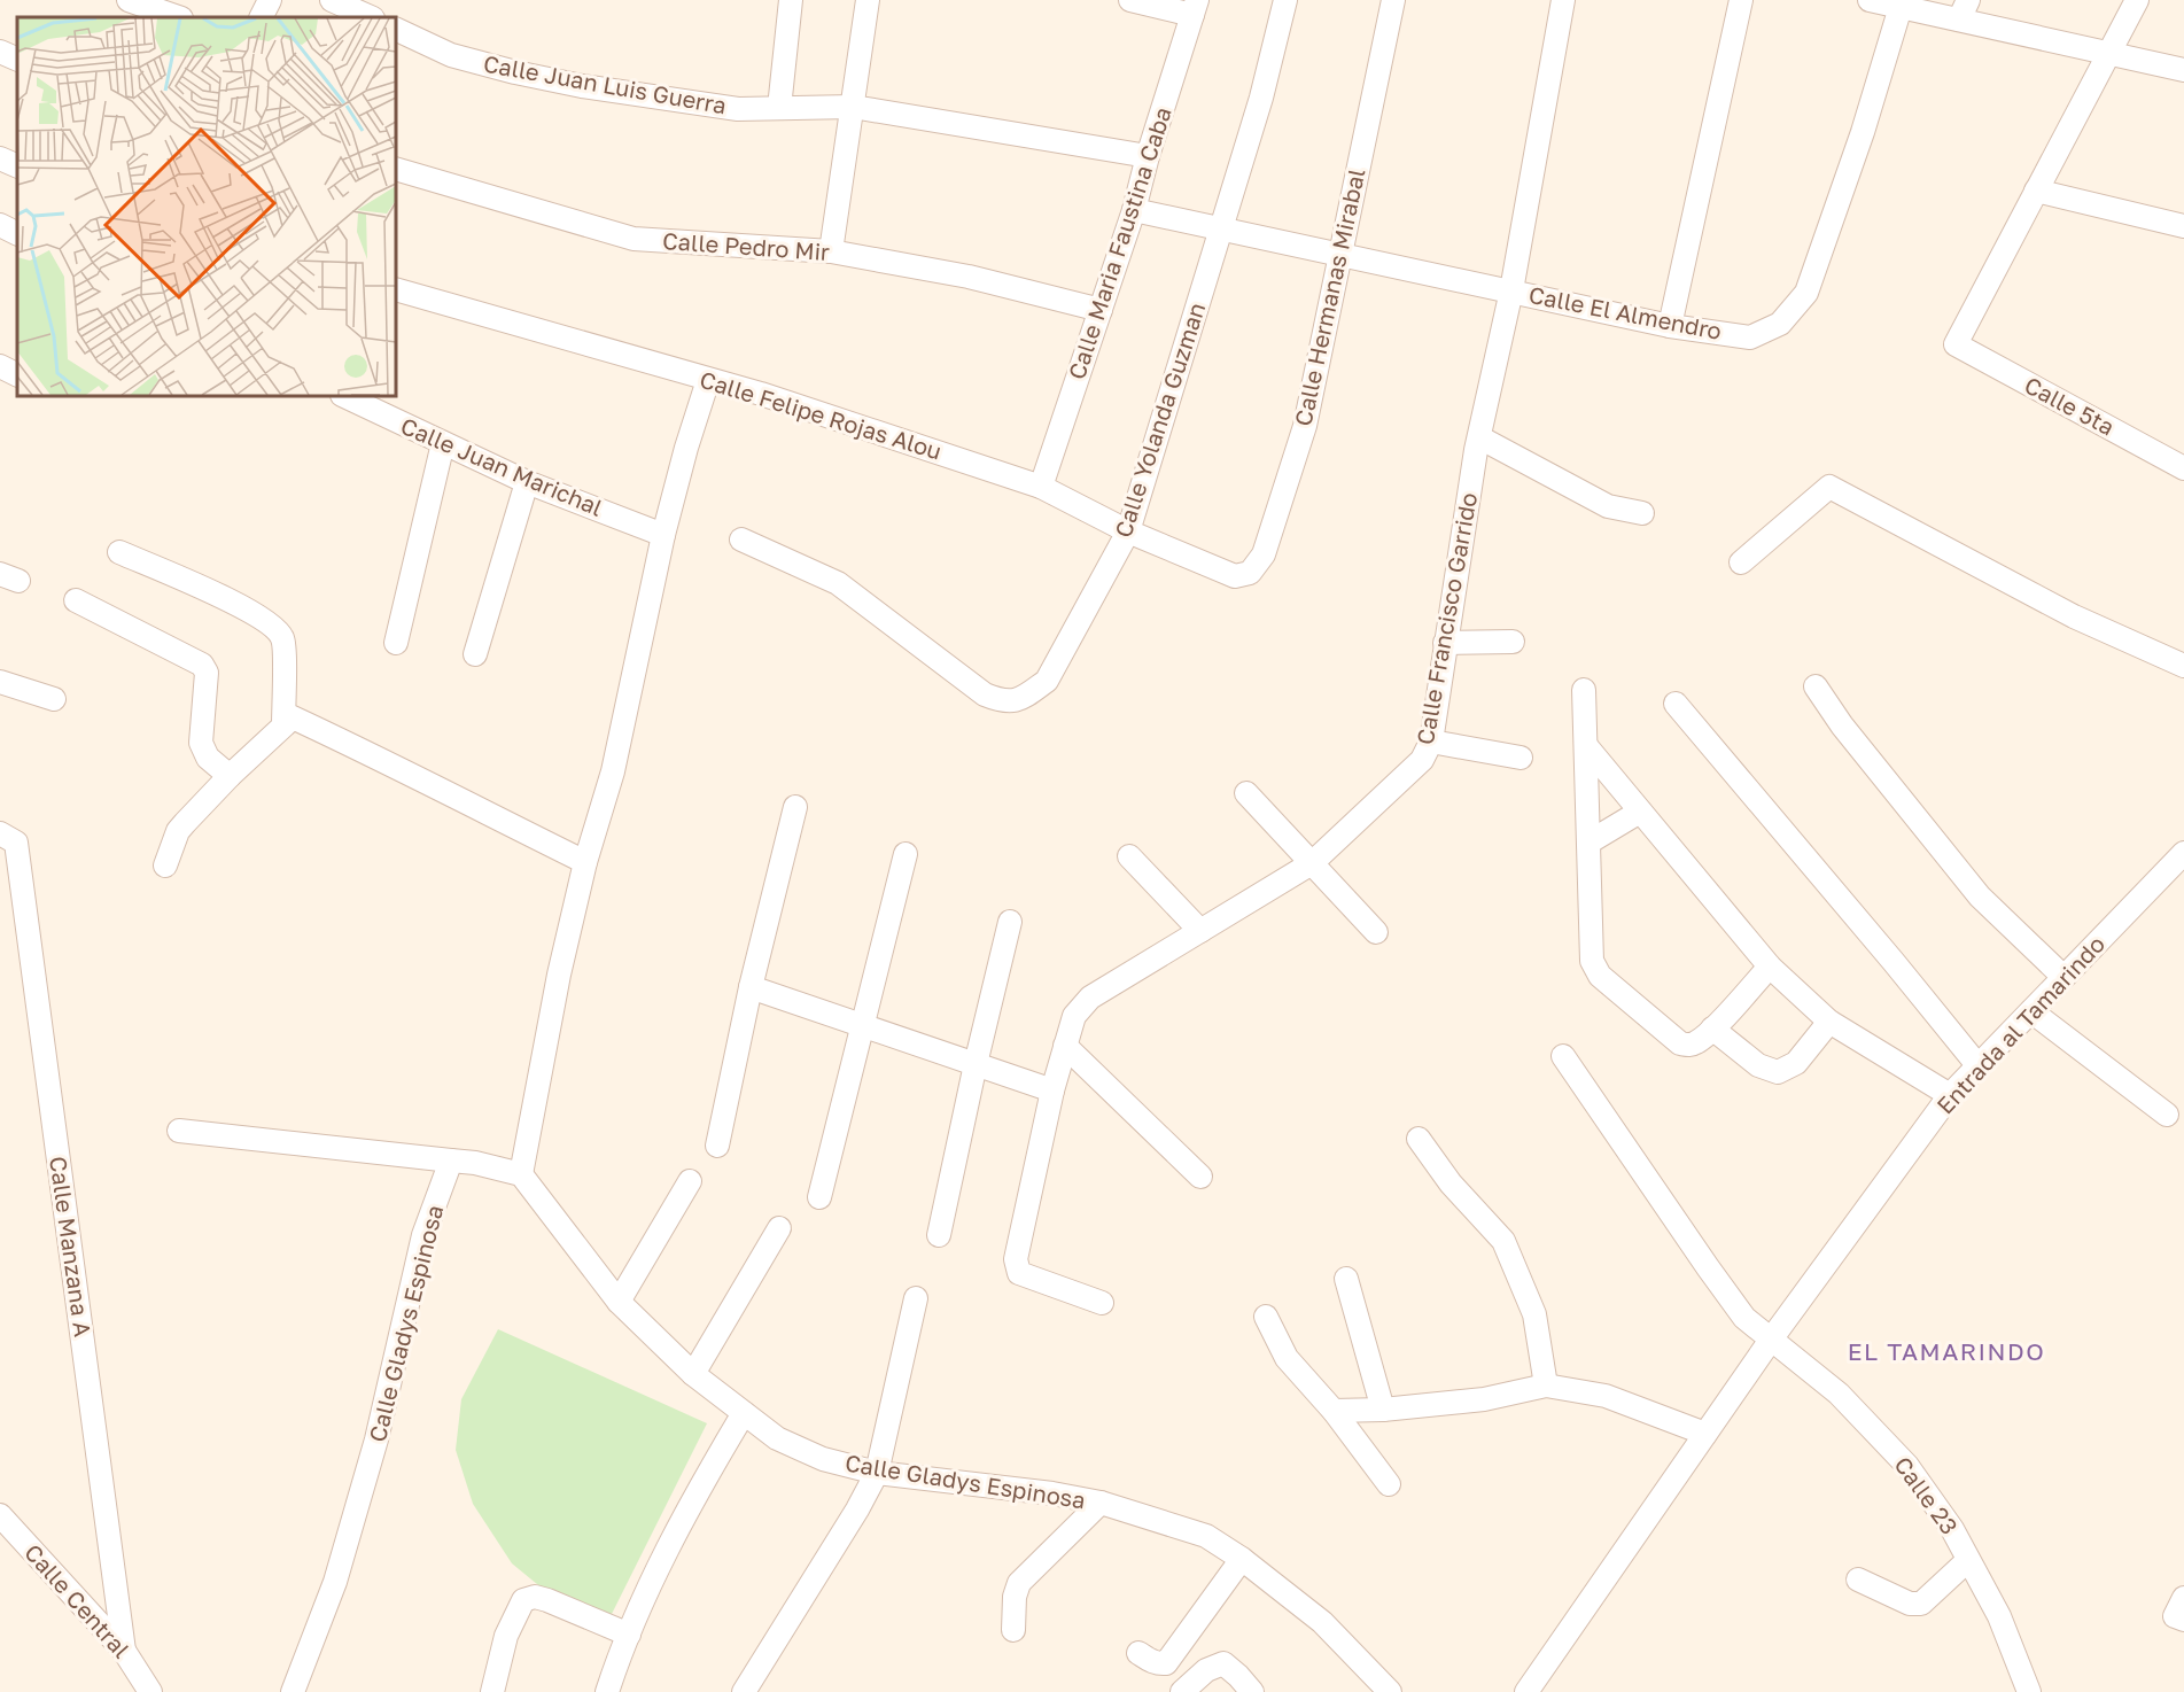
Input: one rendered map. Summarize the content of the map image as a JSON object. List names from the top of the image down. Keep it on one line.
{"streets":{"street":["Calle Juan Luis Guerra","Calle Maria Faustina Caba","Calle Pedro Mir","Calle Hermanas Mirabal","Calle El Almendro","Calle 5ta","Calle Felipe Rojas Alou","Calle Yolanda Guzman","Calle Juan Marichal","Calle Francisco Garrido","Entrada al Tamarindo","Calle Manzana A","Calle Gladys Espinosa","Calle 23","Calle Central"]},"crossings":[["Calle Juan Luis Guerra","Calle Maria Faustina Caba"],["Calle Maria Faustina Caba","Calle Pedro Mir"],["Calle Maria Faustina Caba","Calle El Almendro"],["Calle Maria Faustina Caba","Calle Felipe Rojas Alou"],["Calle Hermanas Mirabal","Calle El Almendro"],["Calle Hermanas Mirabal","Calle Felipe Rojas Alou"],["Calle El Almendro","Calle Yolanda Guzman"],["Calle El Almendro","Calle Francisco Garrido"],["Calle Felipe Rojas Alou","Calle Yolanda Guzman"],["Entrada al Tamarindo","Calle 23"],["Calle Manzana A","Calle Central"]],"districts":["EL TAMARINDO"]}
